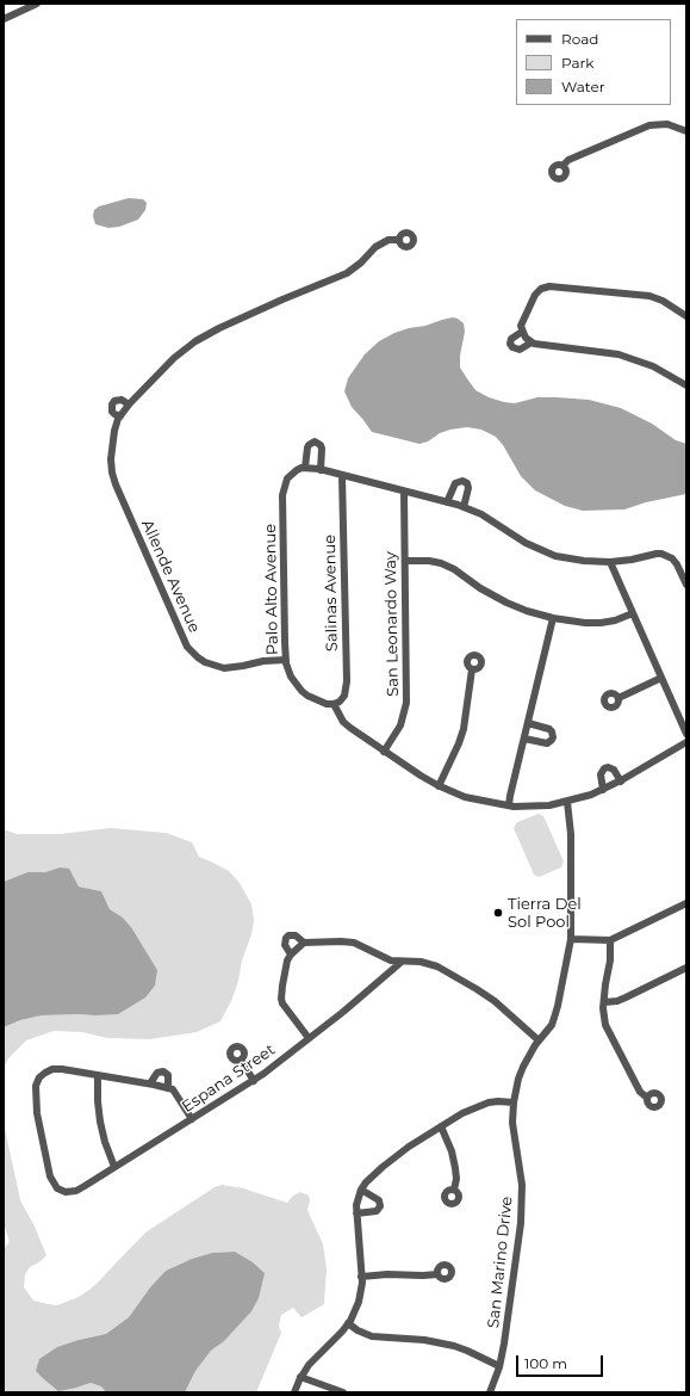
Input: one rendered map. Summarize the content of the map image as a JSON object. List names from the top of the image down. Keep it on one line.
{"streets":{"street":["Allende Avenue","Palo Alto Avenue","Salinas Avenue","San Leonardo Way","Espana Street","San Marino Drive"]},"crossings":[["Allende Avenue","Palo Alto Avenue"],["Palo Alto Avenue","Salinas Avenue"]],"places":["Tierra Del Sol Pool"],"legend":["Road","Park","Water"],"scale_bar":"100 m"}
